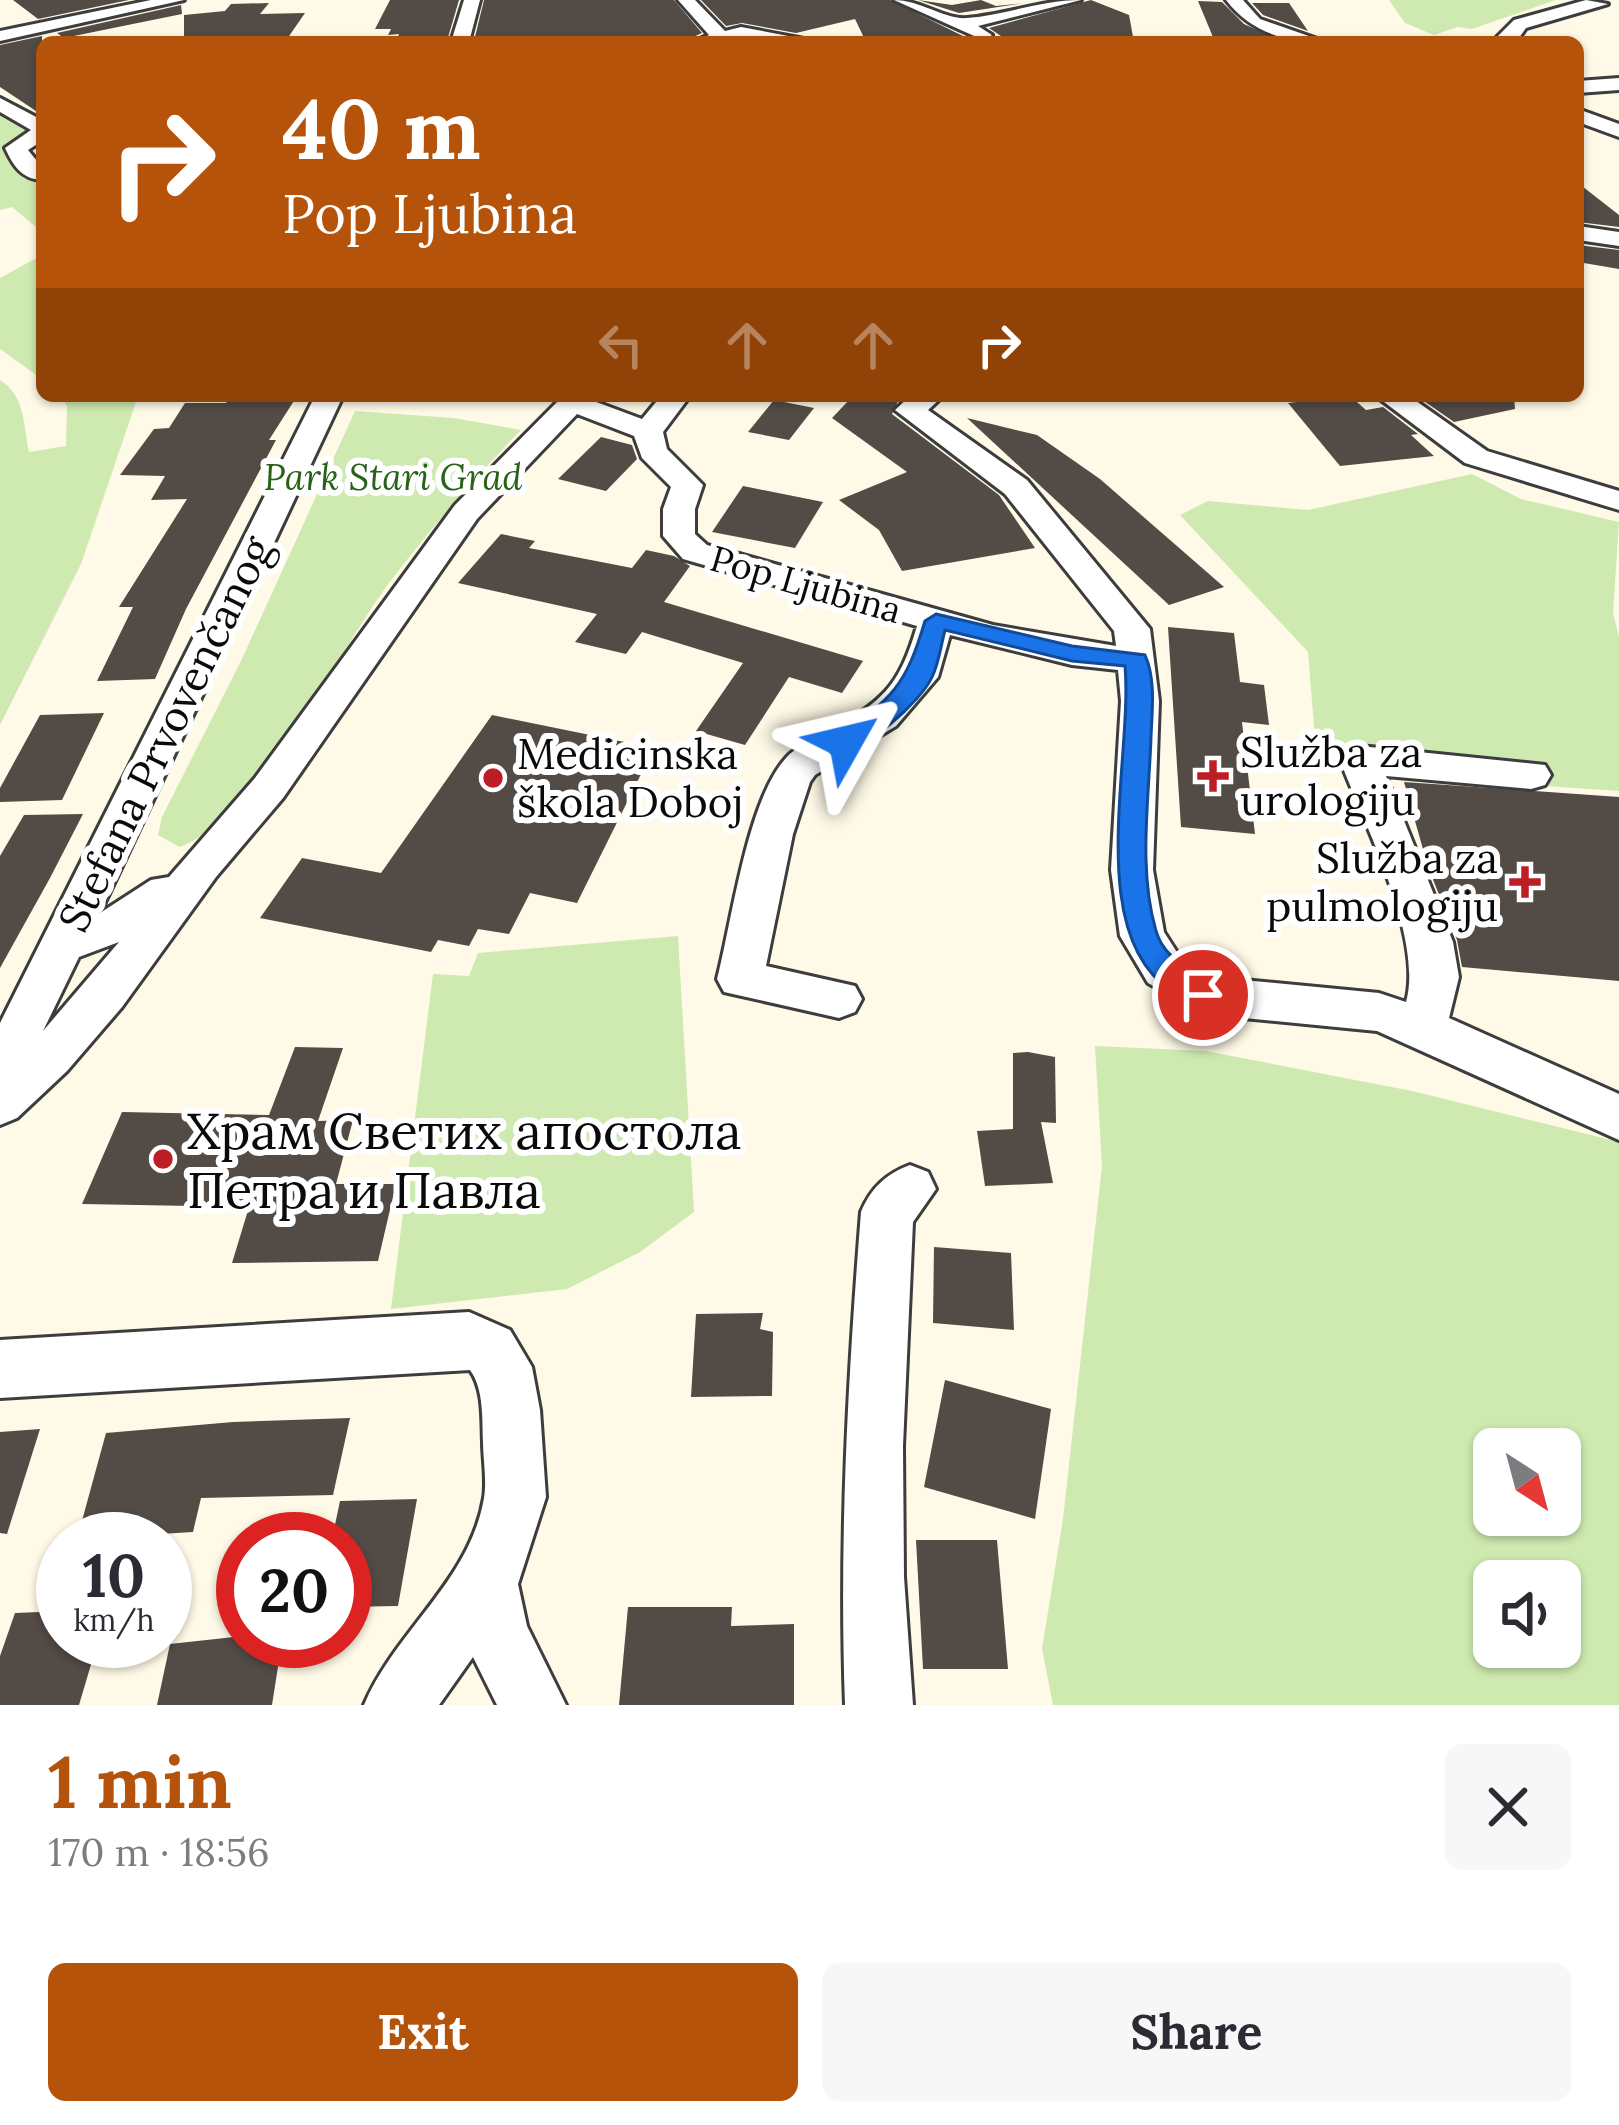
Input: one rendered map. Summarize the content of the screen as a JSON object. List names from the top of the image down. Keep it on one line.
{"streets":{"street":["Pop Ljubina","Stefana Prvovenčanog"]},"parks":["Park Stari Grad"],"places":{"health":["Služba za urologiju","Služba za pulmologiju"],"other":["Medicinska škola Doboj","Храм Светих апостола Петра и Павла"]},"north":"bottom right","page":{"turn":["40 m","Pop Ljubina"],"speed":"10 km/h","limit":"20","heading":["1 min","170 m · 18:56"],"buttons":["Exit","Share"]}}
